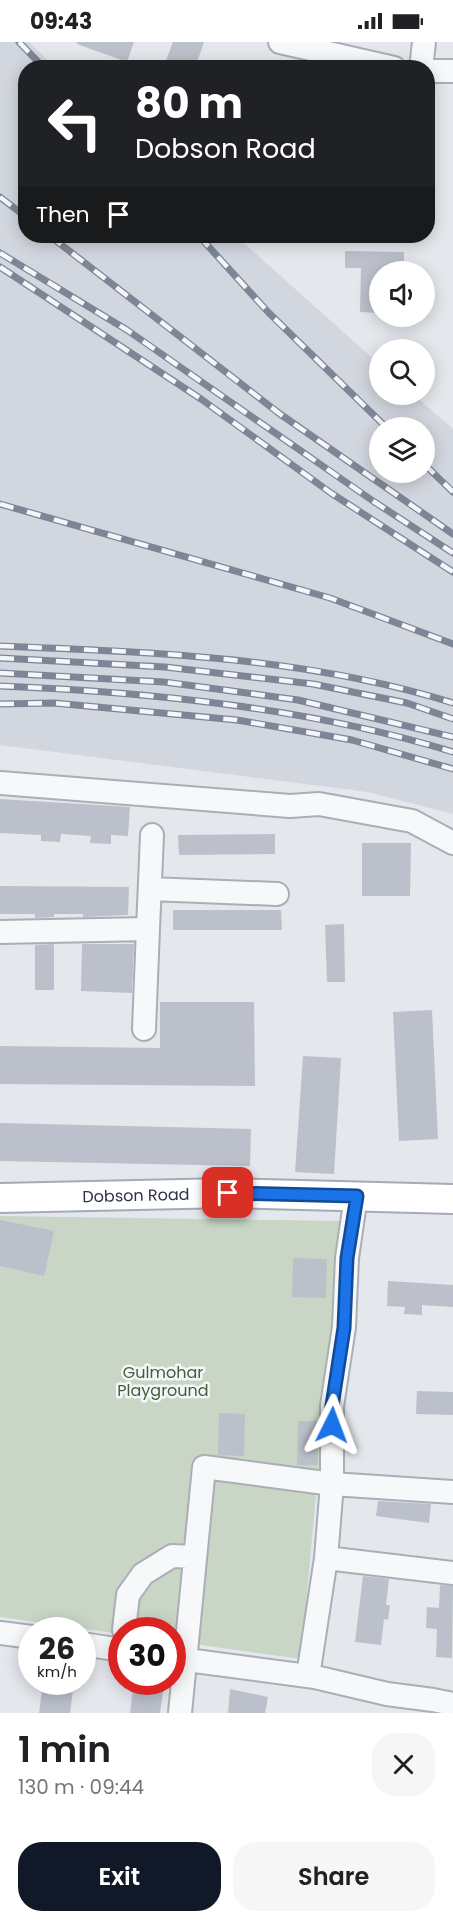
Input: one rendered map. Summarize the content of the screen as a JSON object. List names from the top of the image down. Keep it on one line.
{"streets":{"main road":["Dobson Road"]},"parks":["Gulmohar Playground"],"page":{"status":"09:43","turn":["80 m","Dobson Road"],"then":"Then","speed":"26 km/h","limit":"30","heading":["1 min","130 m · 09:44"],"buttons":["Exit","Share"]}}
